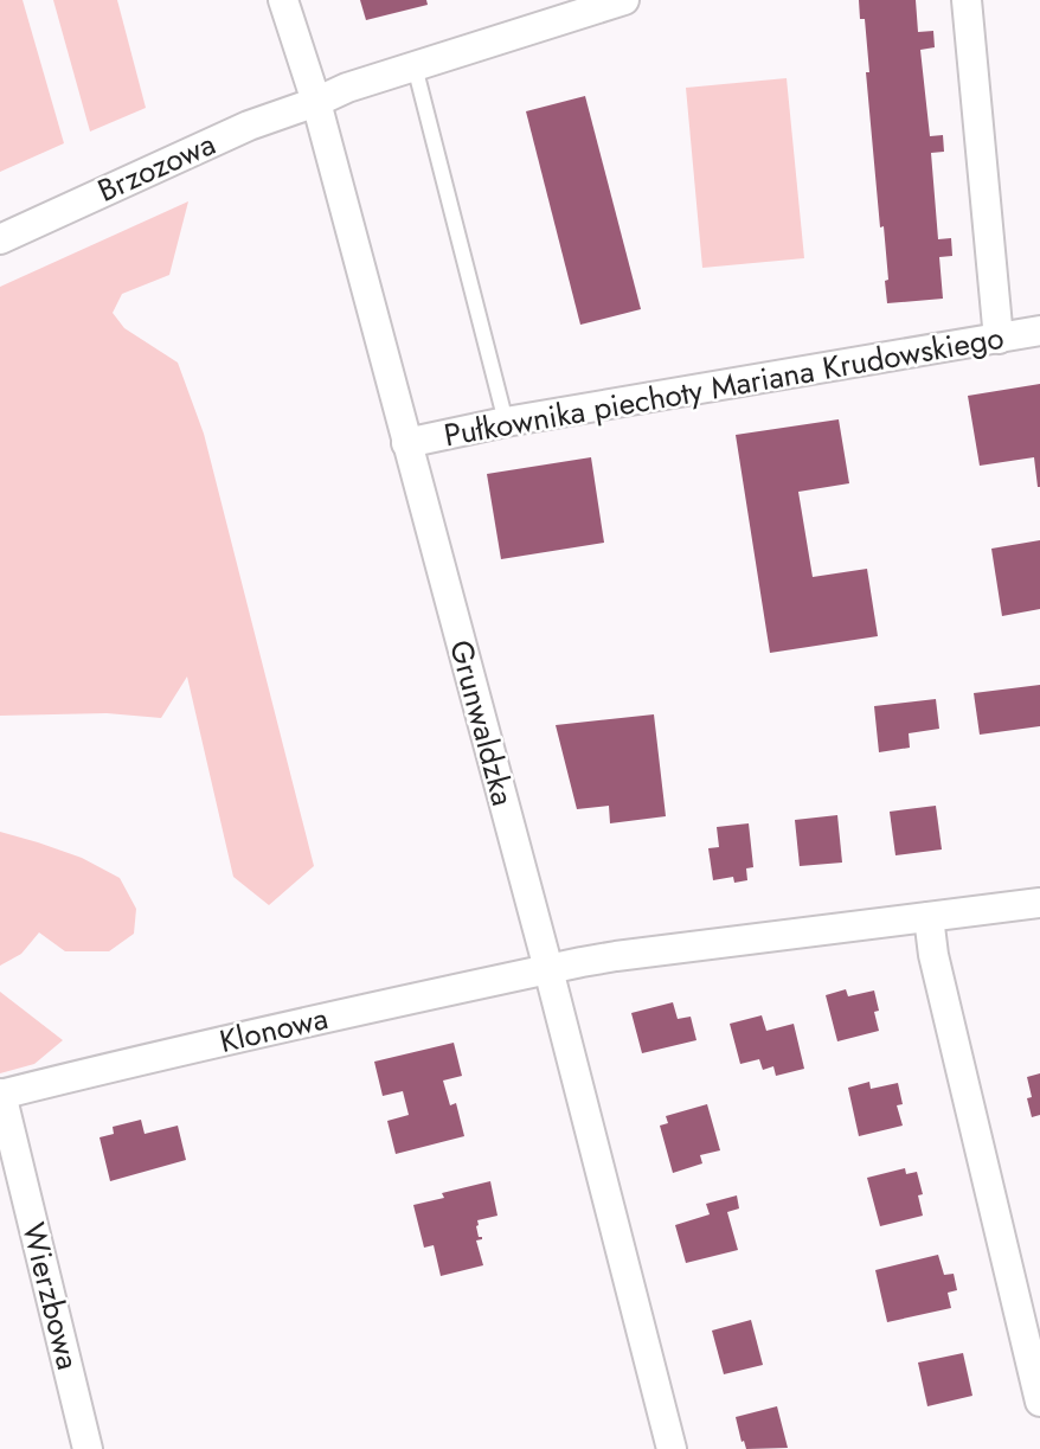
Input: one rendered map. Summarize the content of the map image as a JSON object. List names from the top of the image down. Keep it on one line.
{"streets":{"street":["Brzozowa","Pułkownika piechoty Mariana Krudowskiego","Grunwaldzka","Klonowa","Wierzbowa"]},"crossings":[["Brzozowa","Grunwaldzka"],["Pułkownika piechoty Mariana Krudowskiego","Grunwaldzka"],["Grunwaldzka","Klonowa"],["Klonowa","Wierzbowa"]]}
